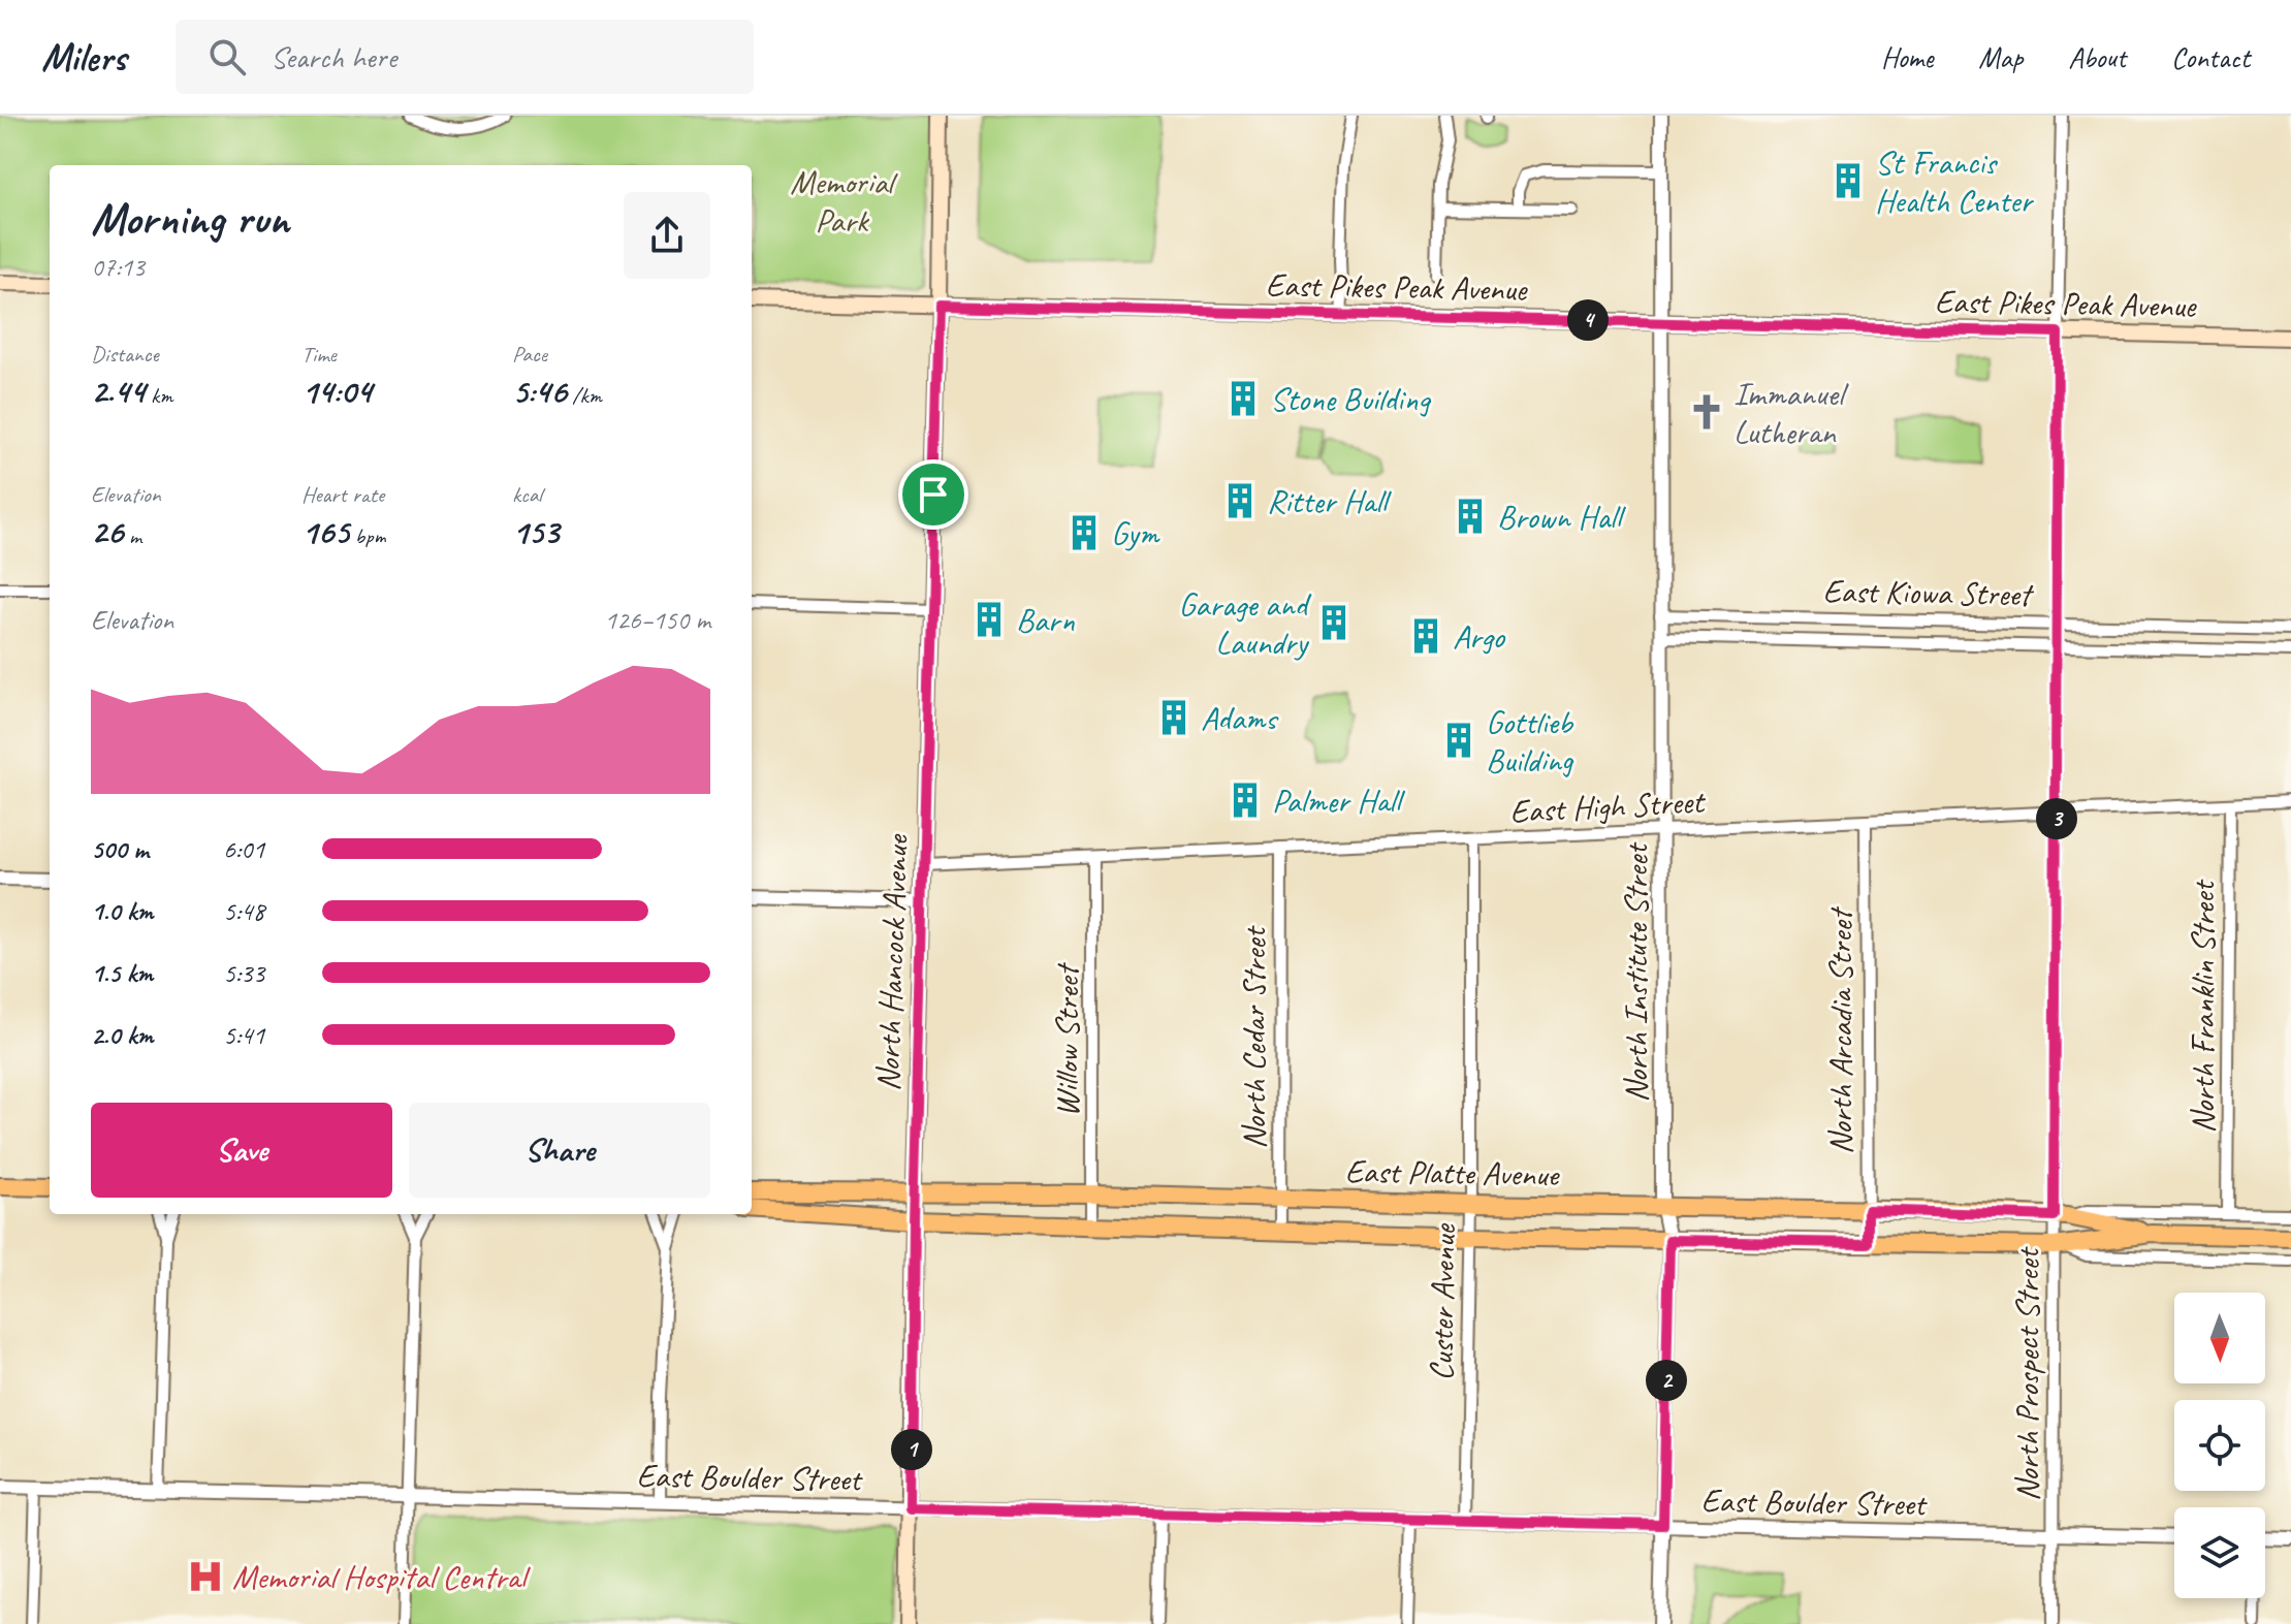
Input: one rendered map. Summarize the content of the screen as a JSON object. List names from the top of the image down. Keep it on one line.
{"streets":{"main road":["East Pikes Peak Avenue","North Hancock Avenue","East Platte Avenue"],"street":["East Kiowa Street","East High Street","North Institute Street","North Franklin Street","North Arcadia Street","North Cedar Street","Willow Street","Custer Avenue","North Prospect Street","East Boulder Street"]},"crossings":[["East Pikes Peak Avenue","North Hancock Avenue"],["East Pikes Peak Avenue","North Institute Street"],["East Pikes Peak Avenue","North Prospect Street"],["East Kiowa Street","North Institute Street"],["East Kiowa Street","North Prospect Street"],["East High Street","North Hancock Avenue"],["East High Street","North Institute Street"],["East High Street","North Franklin Street"],["East High Street","North Arcadia Street"],["East High Street","North Cedar Street"],["East High Street","Willow Street"],["East High Street","Custer Avenue"],["East High Street","North Prospect Street"],["North Hancock Avenue","East Platte Avenue"],["North Hancock Avenue","East Boulder Street"],["North Institute Street","East Platte Avenue"],["North Institute Street","East Boulder Street"],["North Arcadia Street","East Platte Avenue"],["North Cedar Street","East Platte Avenue"],["Willow Street","East Platte Avenue"],["East Platte Avenue","Custer Avenue"],["East Platte Avenue","North Prospect Street"],["Custer Avenue","East Boulder Street"],["North Prospect Street","East Boulder Street"]],"parks":["Memorial Park"],"places":{"building":["St Francis Health Center","Stone Building","Ritter Hall","Brown Hall","Gym","Barn","Garage and Laundry","Argo","Adams","Gottlieb Building","Palmer Hall"],"church":["Immanuel Lutheran"],"hospital":["Memorial Hospital Central"]},"north":"bottom","page":{"header":"Milers","search":"Search here","nav":["Home","Map","About","Contact"],"heading":["Morning run","07:13"],"pins":["4","3","2","1"],"stats":[["Distance","2.44 km"],["Time","14:04"],["Pace","5:46 /km"],["Elevation","26 m"],["Heart rate","165 bpm"],["kcal","153"]],"chart":["Elevation","126–150 m"],"list":[{"name":"500 m","note":"6:01"},{"name":"1.0 km","note":"5:48"},{"name":"1.5 km","note":"5:33"},{"name":"2.0 km","note":"5:41"}],"buttons":["Save","Share"]}}
